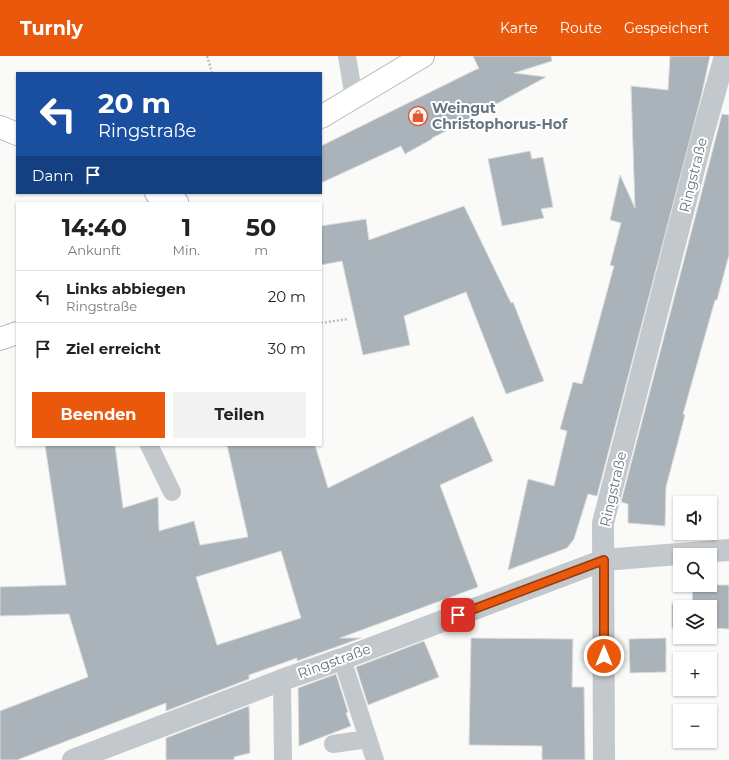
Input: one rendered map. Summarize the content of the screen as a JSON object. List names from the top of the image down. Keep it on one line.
{"streets":{"street":["Ringstraße"]},"places":{"shop":["Weingut Christophorus-Hof"]},"page":{"header":"Turnly","nav":["Karte","Route","Gespeichert"],"turn":["20 m","Ringstraße"],"then":"Dann","eta":["14:40","Ankunft","1","Min.","50","m"],"list":[{"name":"Links abbiegen","note":"Ringstraße","value":"20 m"},{"name":"Ziel erreicht","value":"30 m"}],"buttons":["Beenden","Teilen"],"map_buttons":["+","−"]}}
